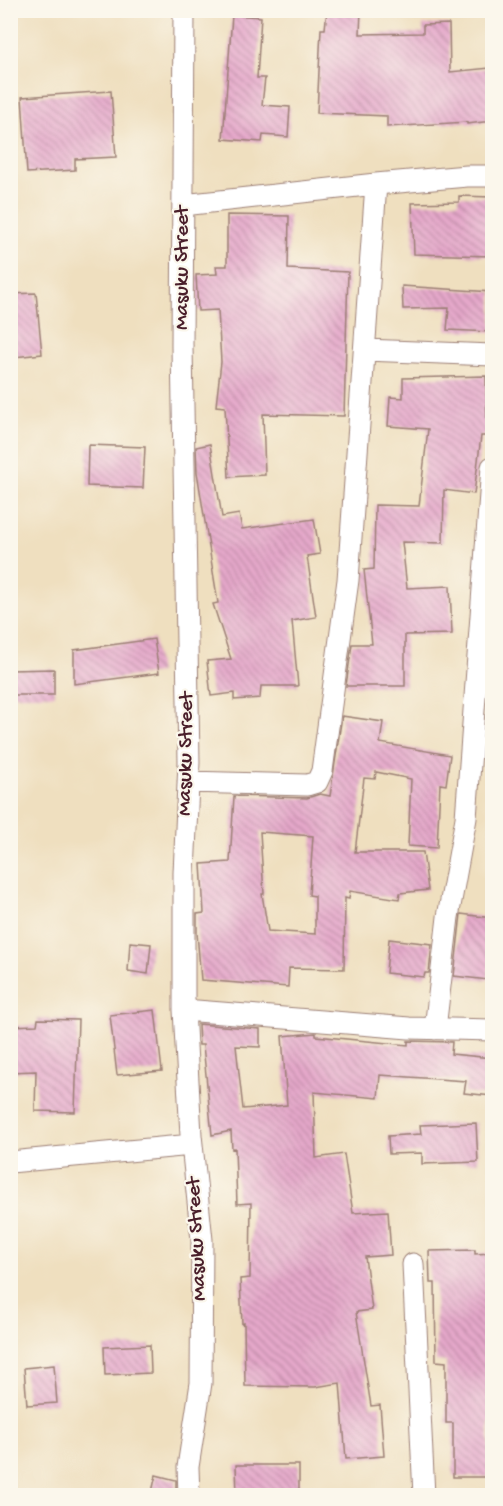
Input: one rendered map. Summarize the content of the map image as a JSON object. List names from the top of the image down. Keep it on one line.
{"streets":{"street":["Masuku Street"]}}
